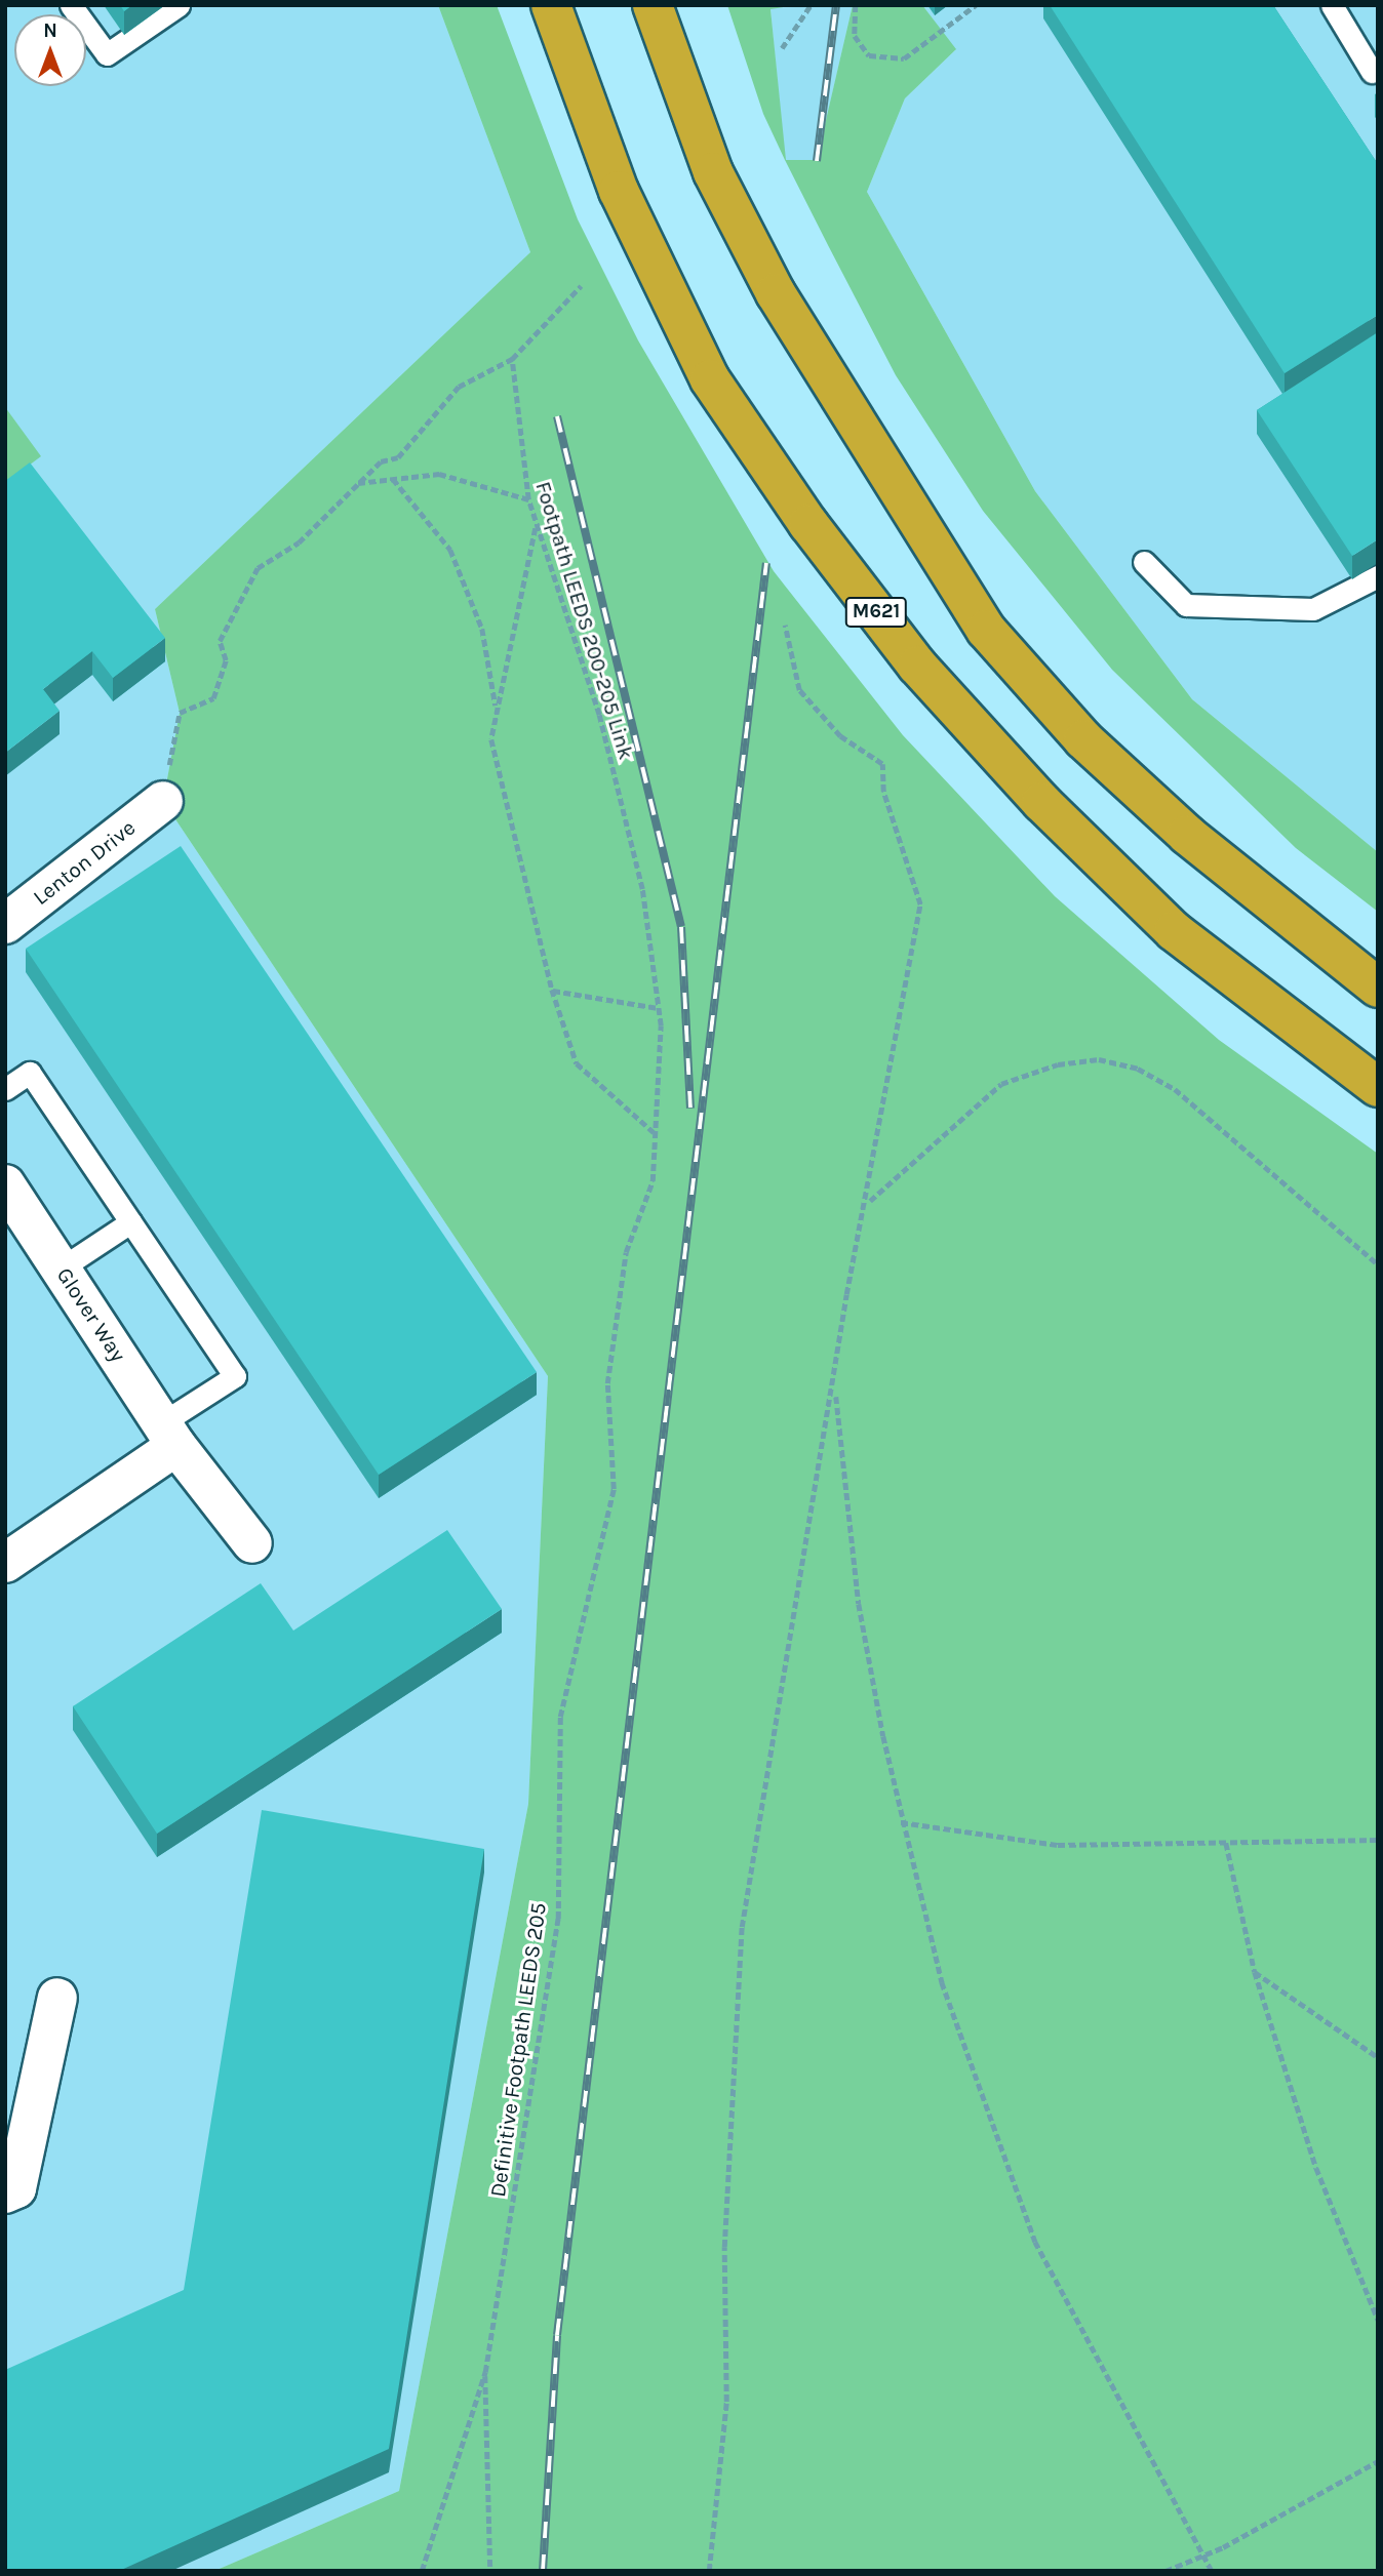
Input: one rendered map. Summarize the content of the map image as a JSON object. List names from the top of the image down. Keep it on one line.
{"streets":{"highway":["M621"],"street":["Lenton Drive","Glover Way"],"path":["Footpath LEEDS 200-205 Link","Definitive Footpath LEEDS 205"]},"crossings":[["Footpath LEEDS 200-205 Link","Definitive Footpath LEEDS 205"]],"north":"top"}
